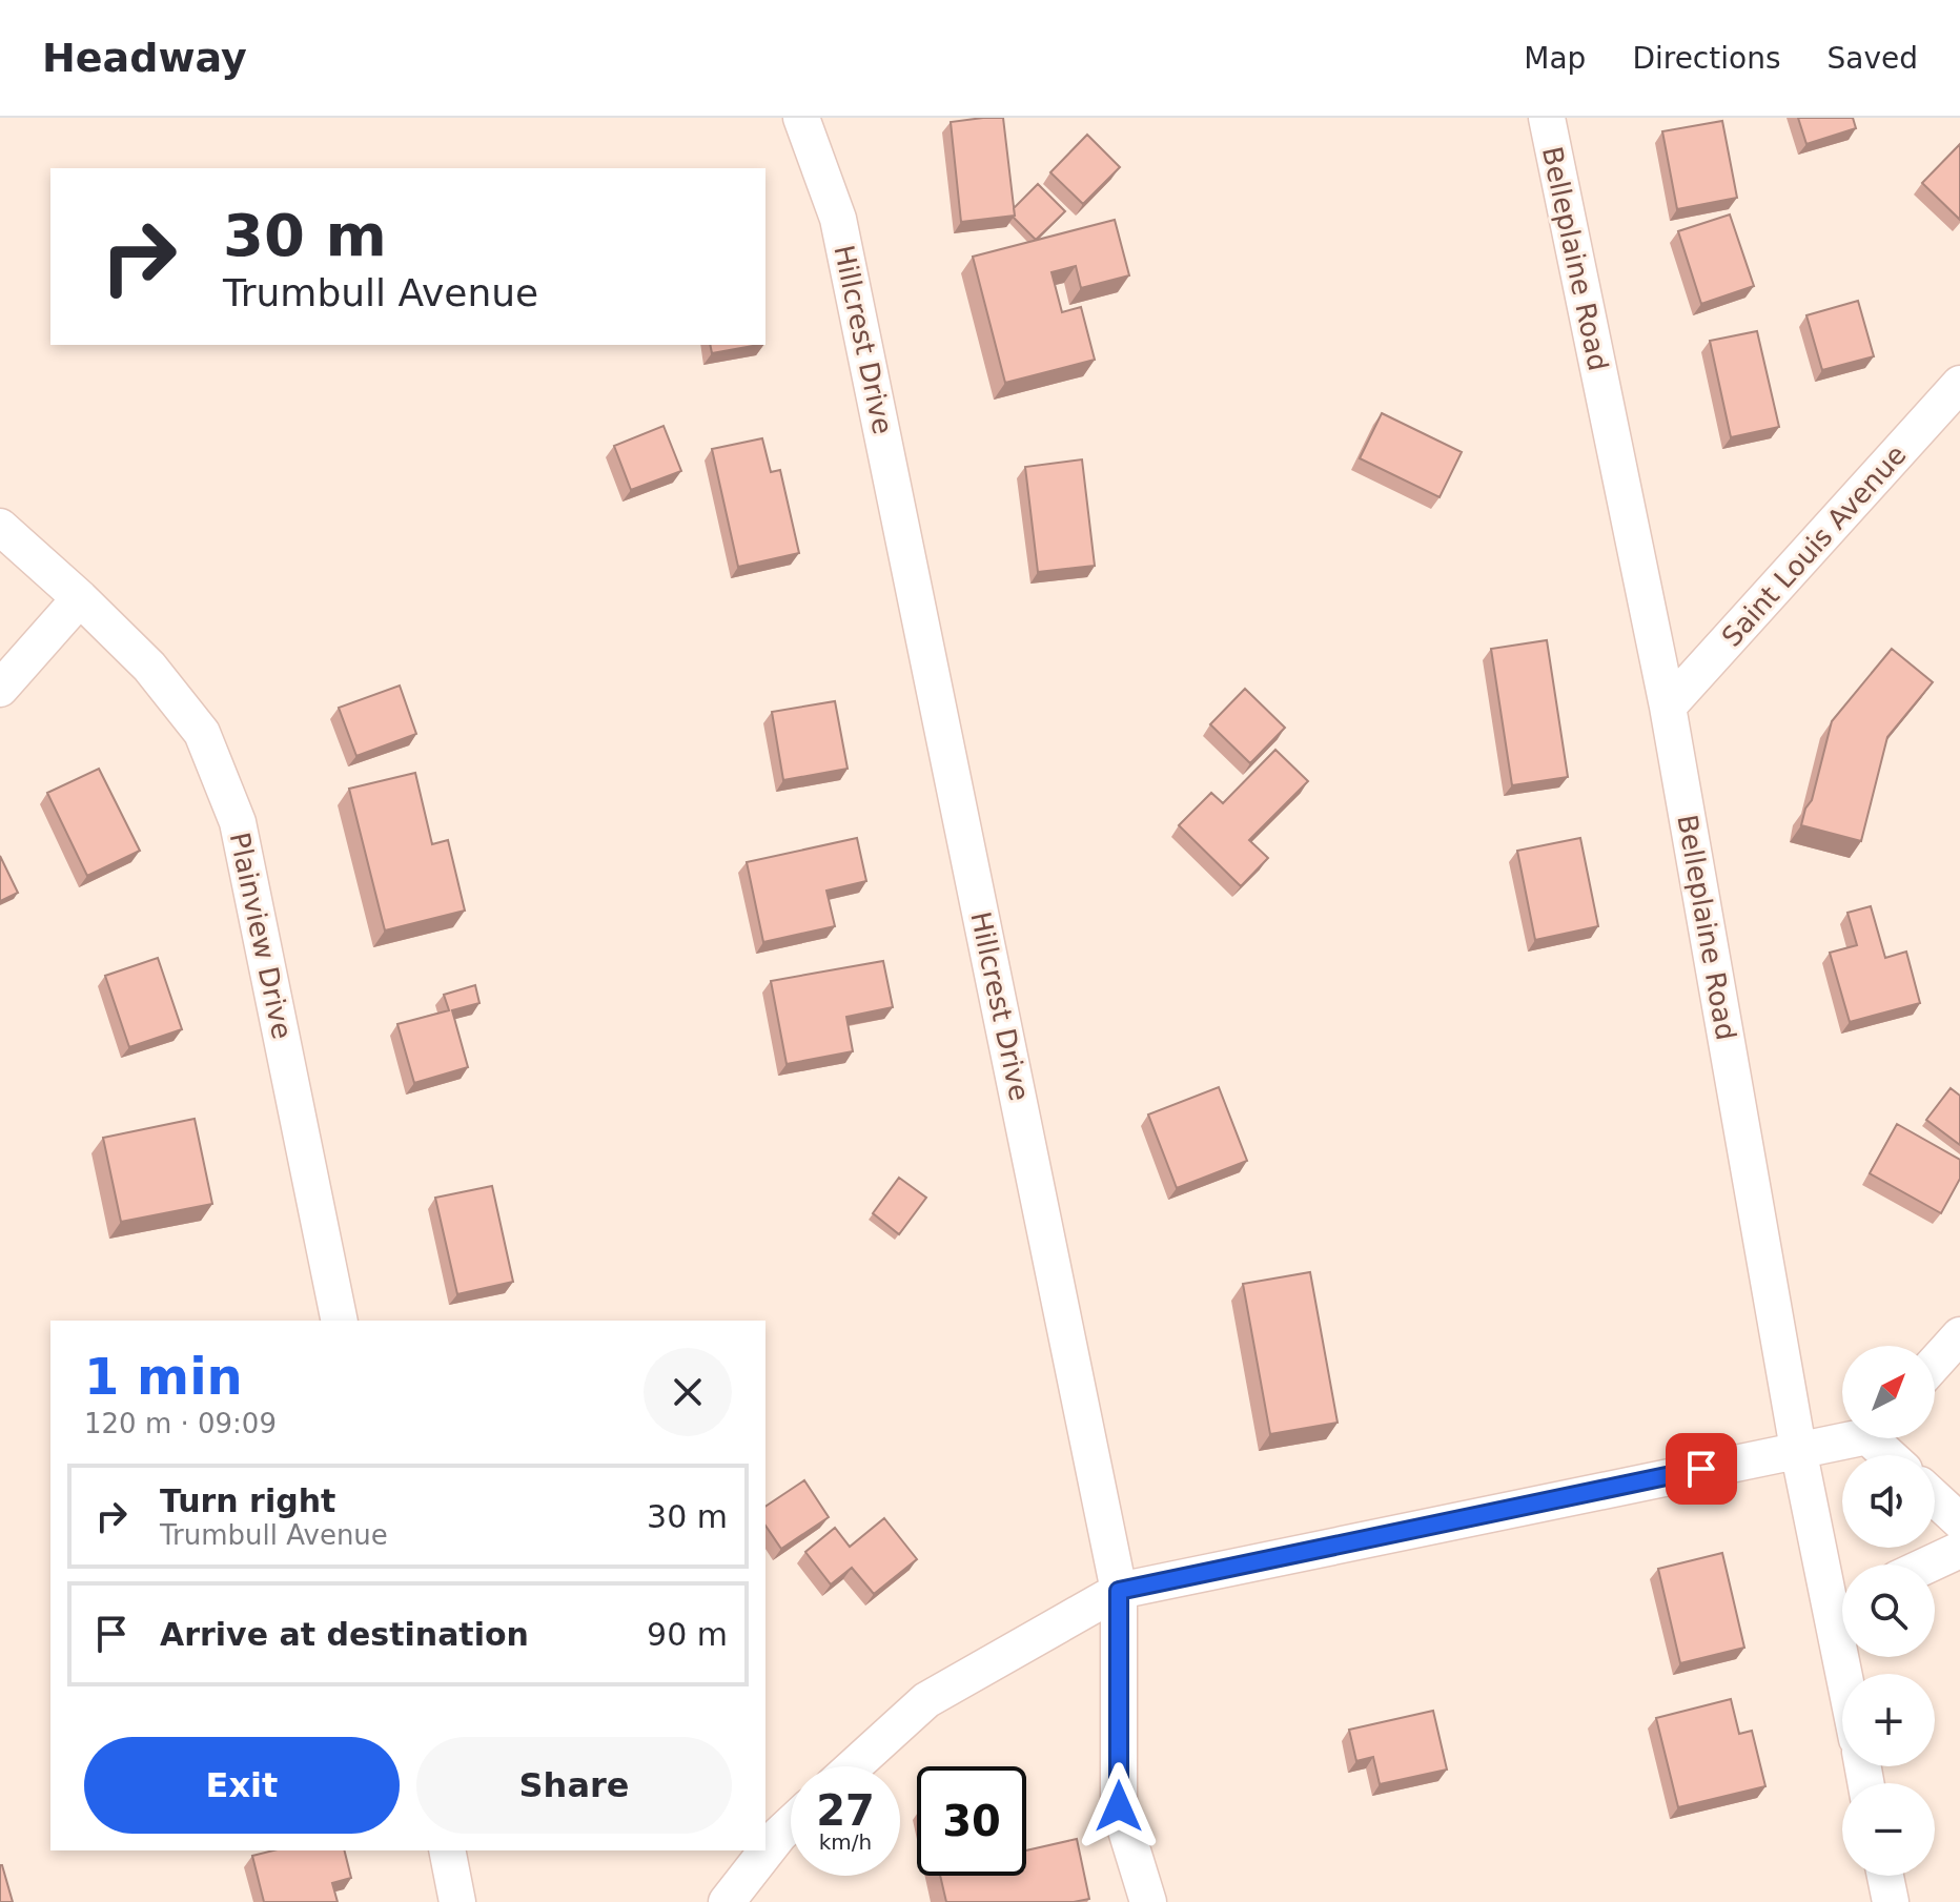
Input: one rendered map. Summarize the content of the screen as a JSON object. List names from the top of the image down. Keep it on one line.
{"streets":{"street":["Belleplaine Road","Hillcrest Drive","Saint Louis Avenue","Plainview Drive"]},"crossings":[["Belleplaine Road","Saint Louis Avenue"]],"north":"top right","page":{"header":"Headway","nav":["Map","Directions","Saved"],"turn":["30 m","Trumbull Avenue"],"heading":["1 min","120 m · 09:09"],"map_buttons":["+","−"],"list":[{"name":"Turn right","note":"Trumbull Avenue","value":"30 m"},{"name":"Arrive at destination","value":"90 m"}],"buttons":["Exit","Share"],"speed":"27 km/h","limit":"30"}}
